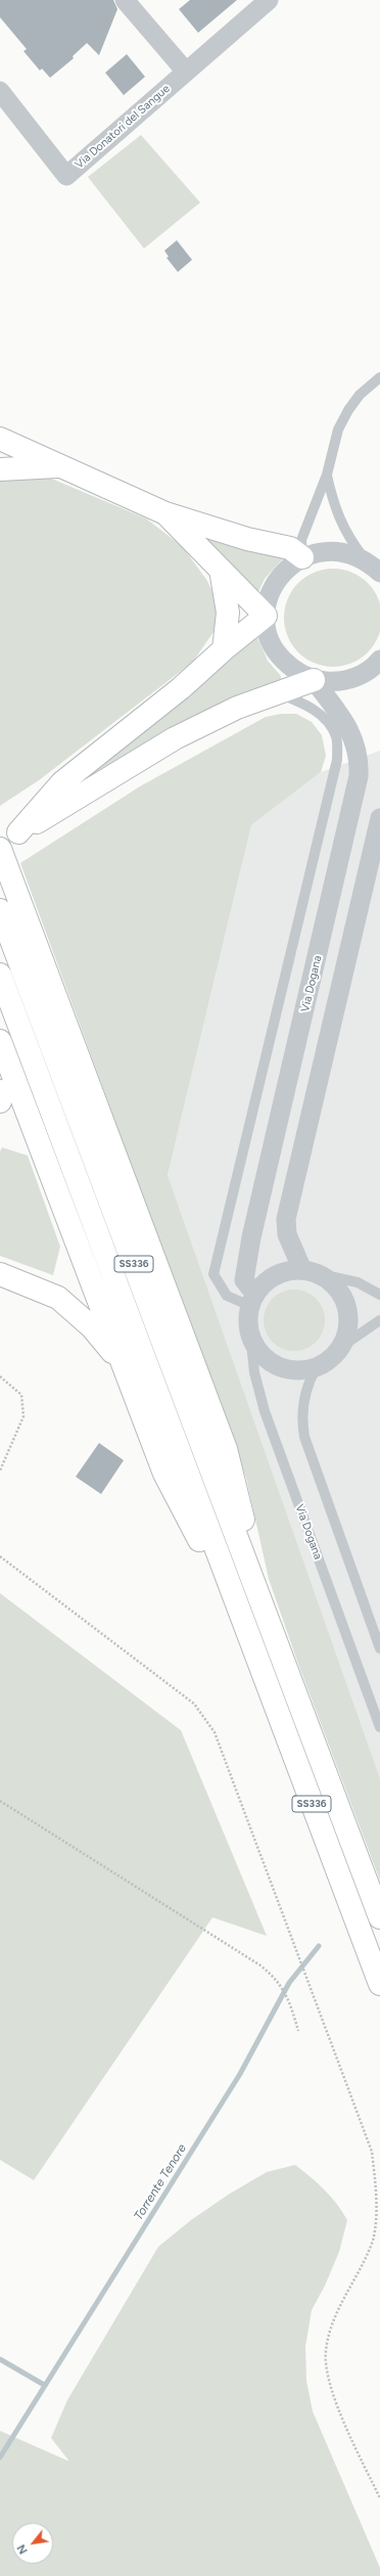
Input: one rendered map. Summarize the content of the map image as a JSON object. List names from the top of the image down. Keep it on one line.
{"streets":{"highway":["SS336"],"street":["Via Donatori del Sangue","Via Dogana"]},"water":["Torrente Tenore"],"north":"bottom left"}
